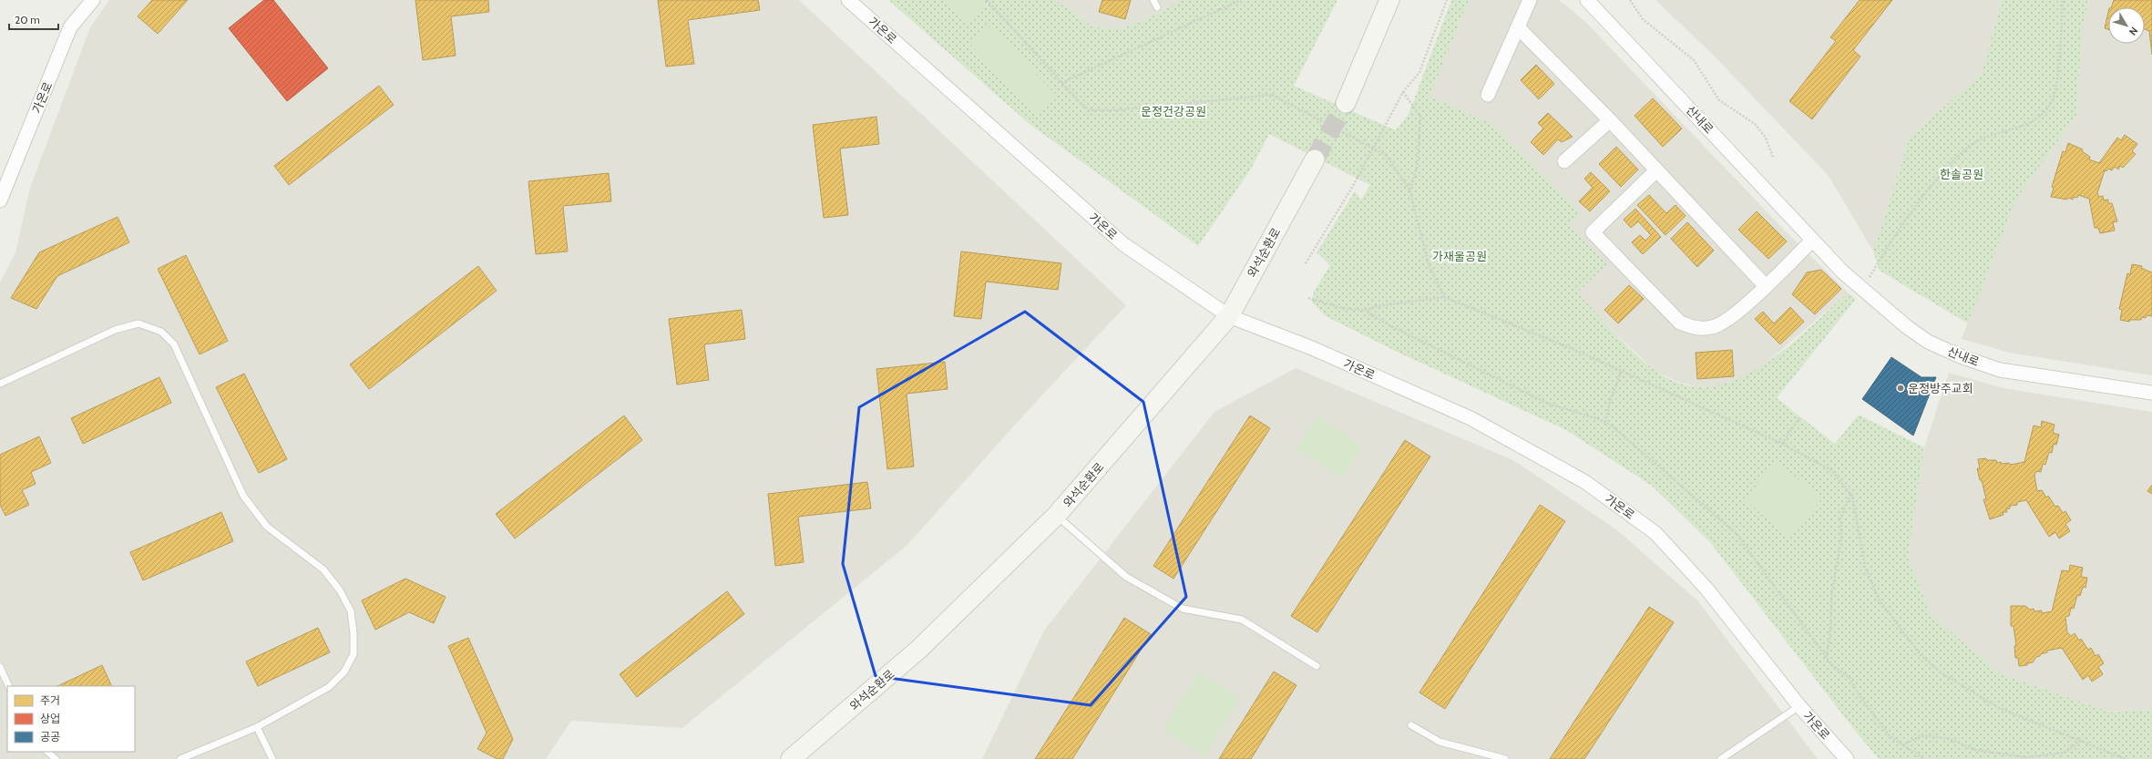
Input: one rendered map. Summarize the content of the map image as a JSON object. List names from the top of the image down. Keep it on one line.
{"streets":{"street":["가온로","산내로","와석순환로"]},"crossings":[["가온로","와석순환로"]],"parks":["운정건강공원","한솔공원","가재울공원"],"places":["운정방주교회"],"legend":["주거","상업","공공"],"scale_bar":"20 m","north":"bottom right"}
